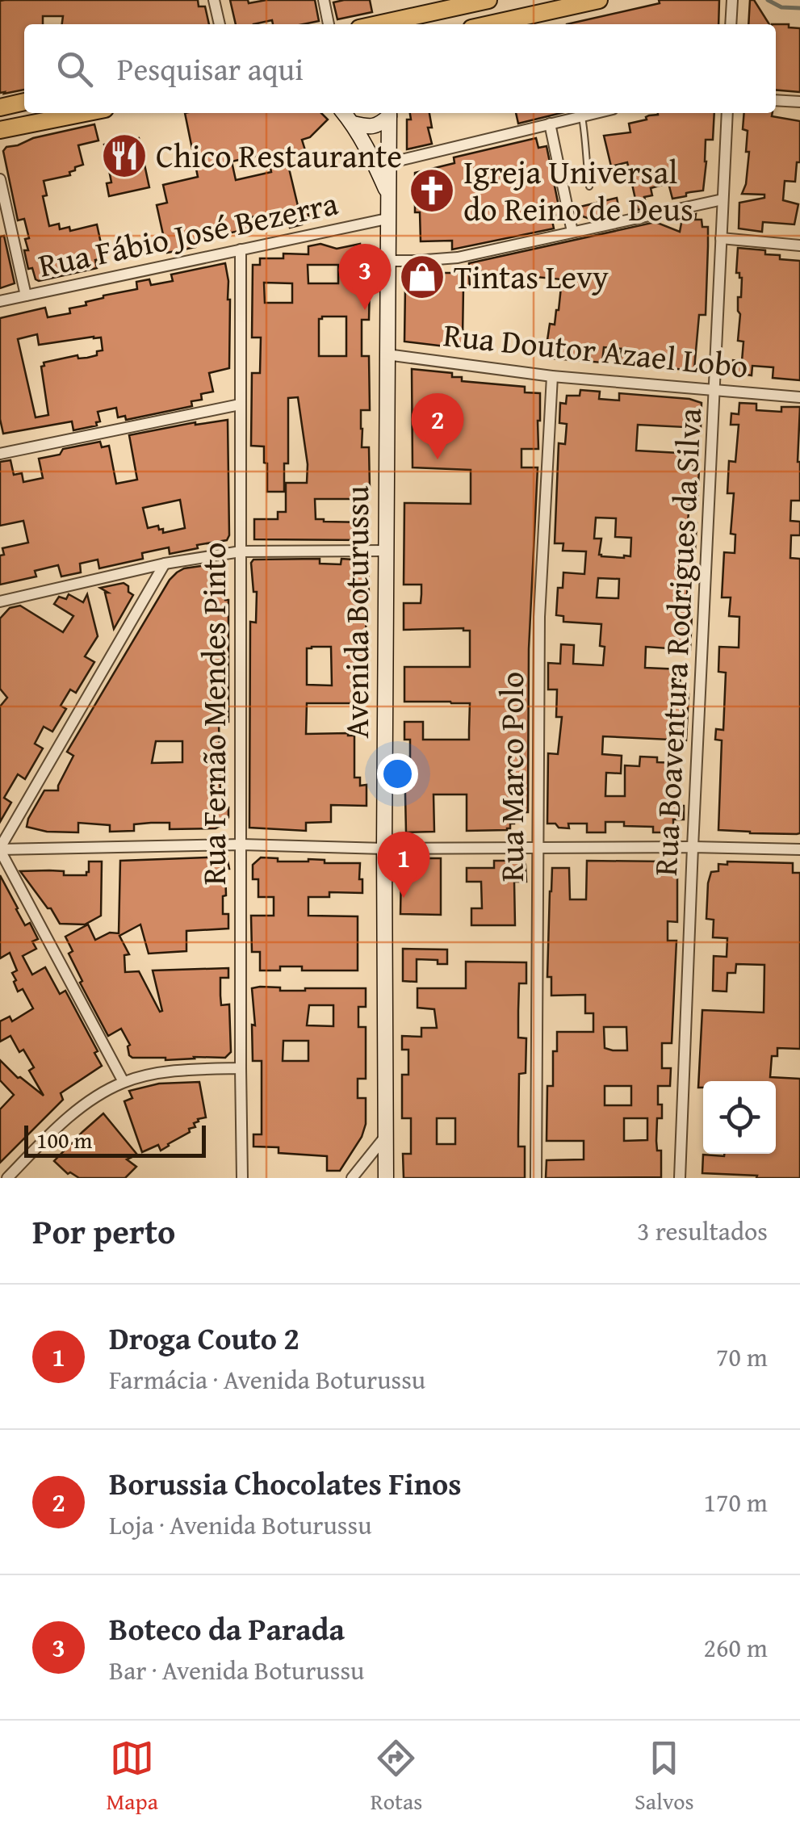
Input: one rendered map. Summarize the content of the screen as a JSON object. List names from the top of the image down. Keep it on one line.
{"streets":{"main road":["Avenida Boturussu"],"street":["Rua Fábio José Bezerra","Rua Doutor Azael Lobo","Rua Boaventura Rodrigues da Silva","Rua Fernão Mendes Pinto","Rua Marco Polo"]},"crossings":[["Rua Fábio José Bezerra","Avenida Boturussu"],["Rua Fábio José Bezerra","Rua Fernão Mendes Pinto"],["Rua Doutor Azael Lobo","Avenida Boturussu"],["Rua Doutor Azael Lobo","Rua Boaventura Rodrigues da Silva"],["Rua Doutor Azael Lobo","Rua Marco Polo"]],"places":{"restaurant":["Chico Restaurante"],"church":["Igreja Universal do Reino de Deus"],"shop":["Tintas Levy"]},"scale_bar":"100 m","page":{"search":"Pesquisar aqui","pins":["3","2","1"],"scale":"100 m","heading":["Por perto","3 resultados"],"list":[{"mark":"1","name":"Droga Couto 2","note":"Farmácia · Avenida Boturussu","value":"70 m"},{"mark":"2","name":"Borussia Chocolates Finos","note":"Loja · Avenida Boturussu","value":"170 m"},{"mark":"3","name":"Boteco da Parada","note":"Bar · Avenida Boturussu","value":"260 m"}],"nav":["Mapa","Rotas","Salvos"]}}
